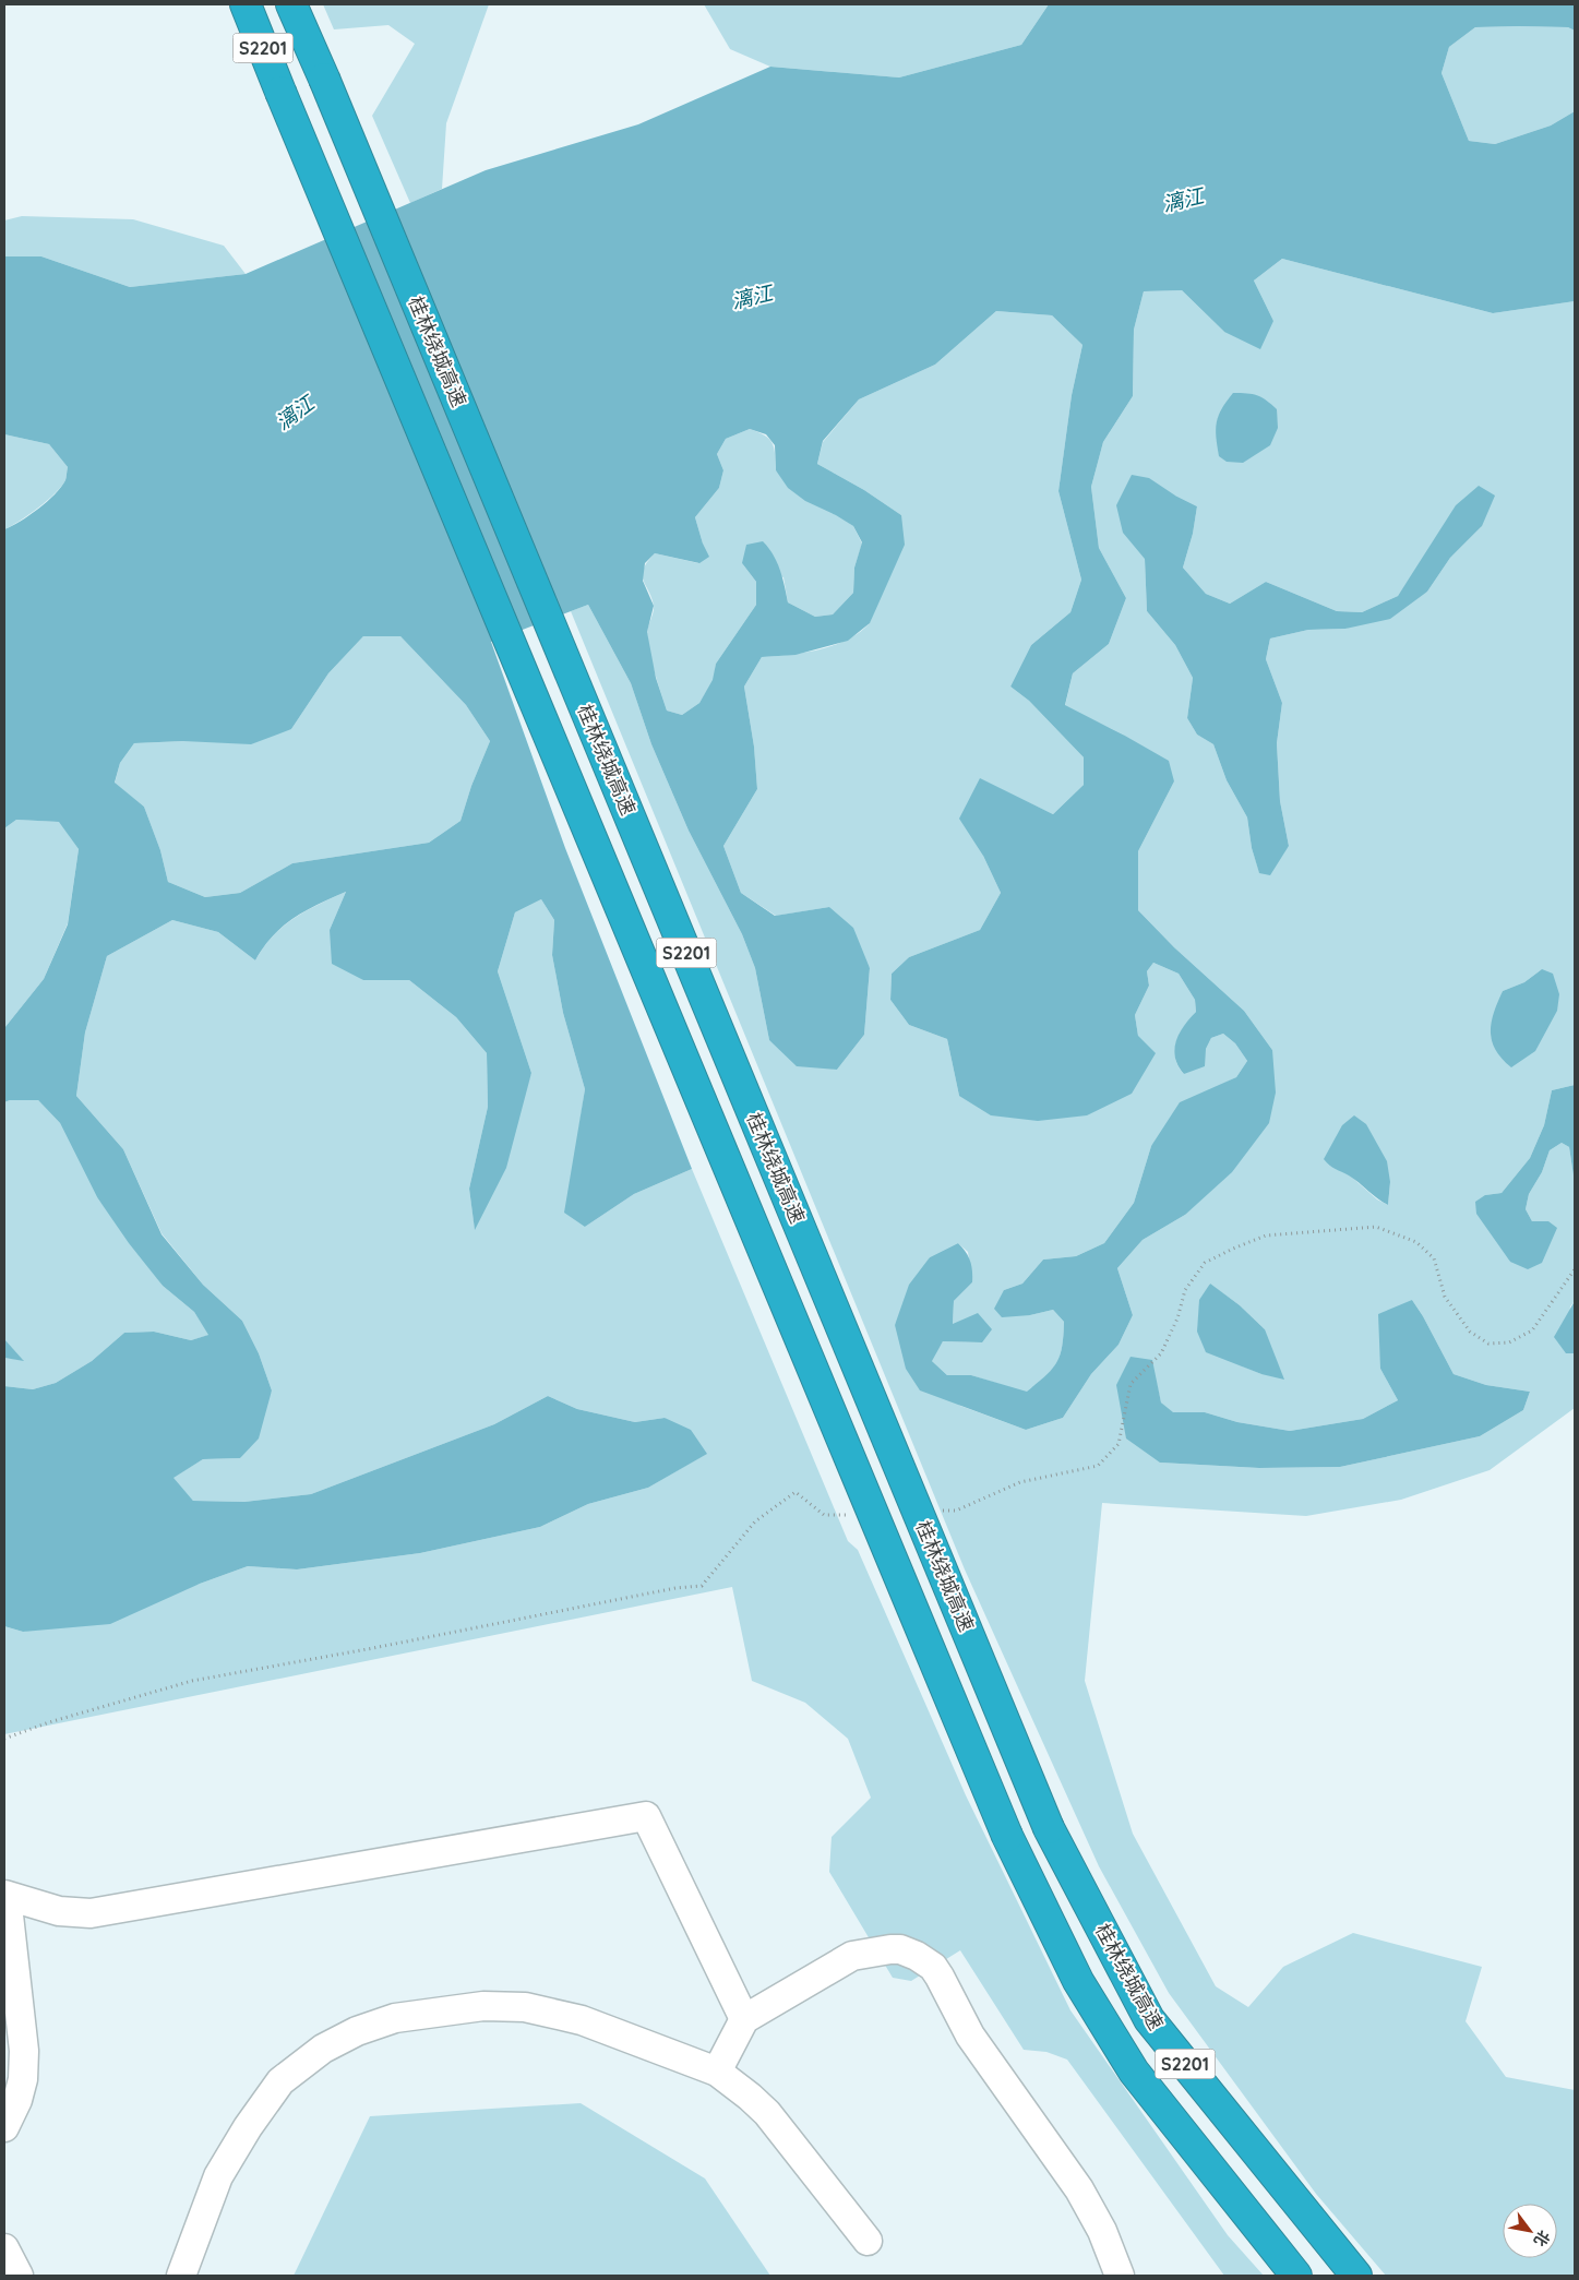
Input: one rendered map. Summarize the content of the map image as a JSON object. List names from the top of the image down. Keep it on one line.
{"streets":{"highway":["S2201","桂林绕城高速"]},"water":["漓江"],"north":"bottom right"}
